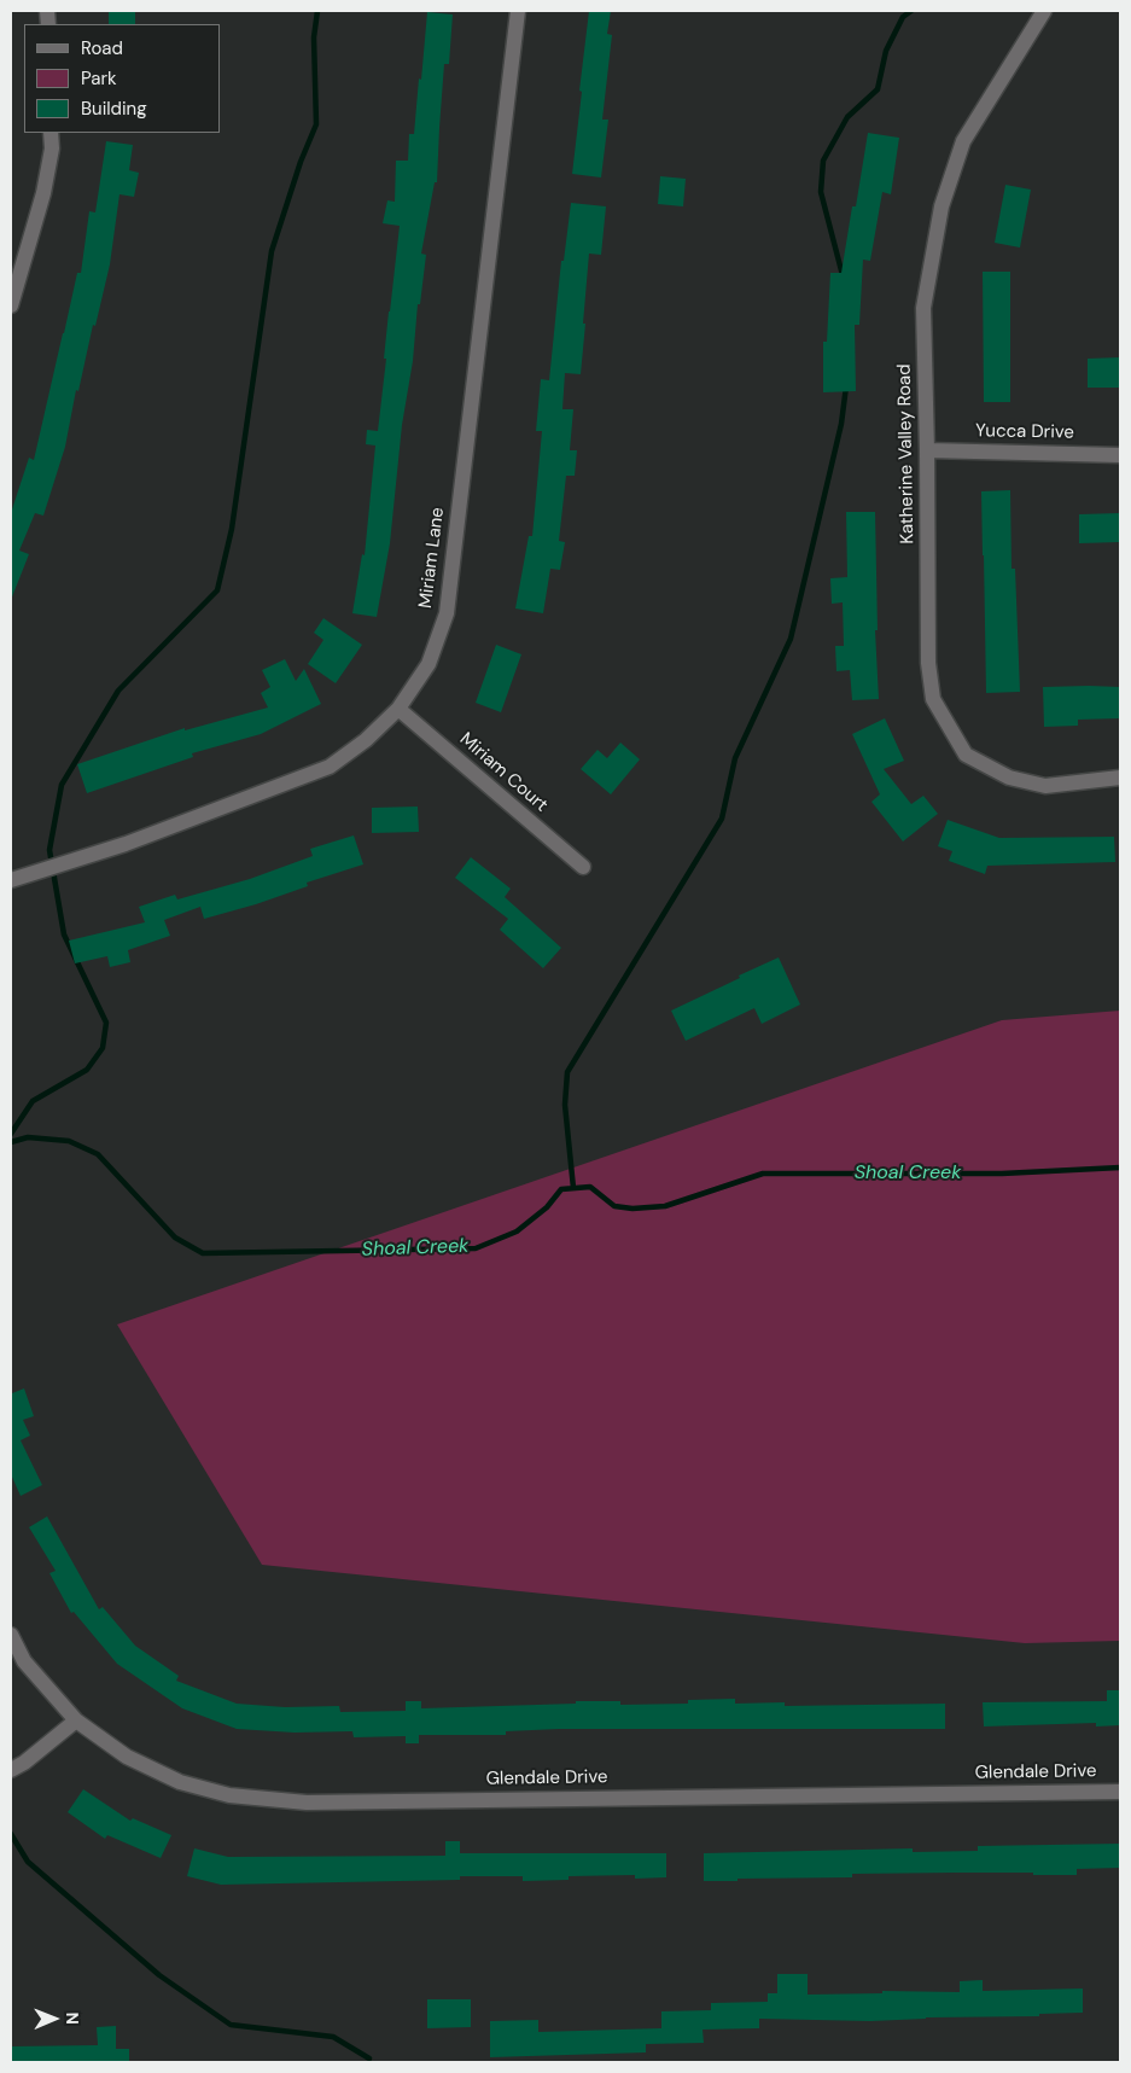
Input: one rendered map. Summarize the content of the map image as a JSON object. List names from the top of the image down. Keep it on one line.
{"streets":{"street":["Yucca Drive","Katherine Valley Road","Miriam Lane","Miriam Court","Glendale Drive"]},"crossings":[["Yucca Drive","Katherine Valley Road"],["Miriam Lane","Miriam Court"]],"water":["Shoal Creek"],"legend":["Road","Park","Building"],"north":"right"}
